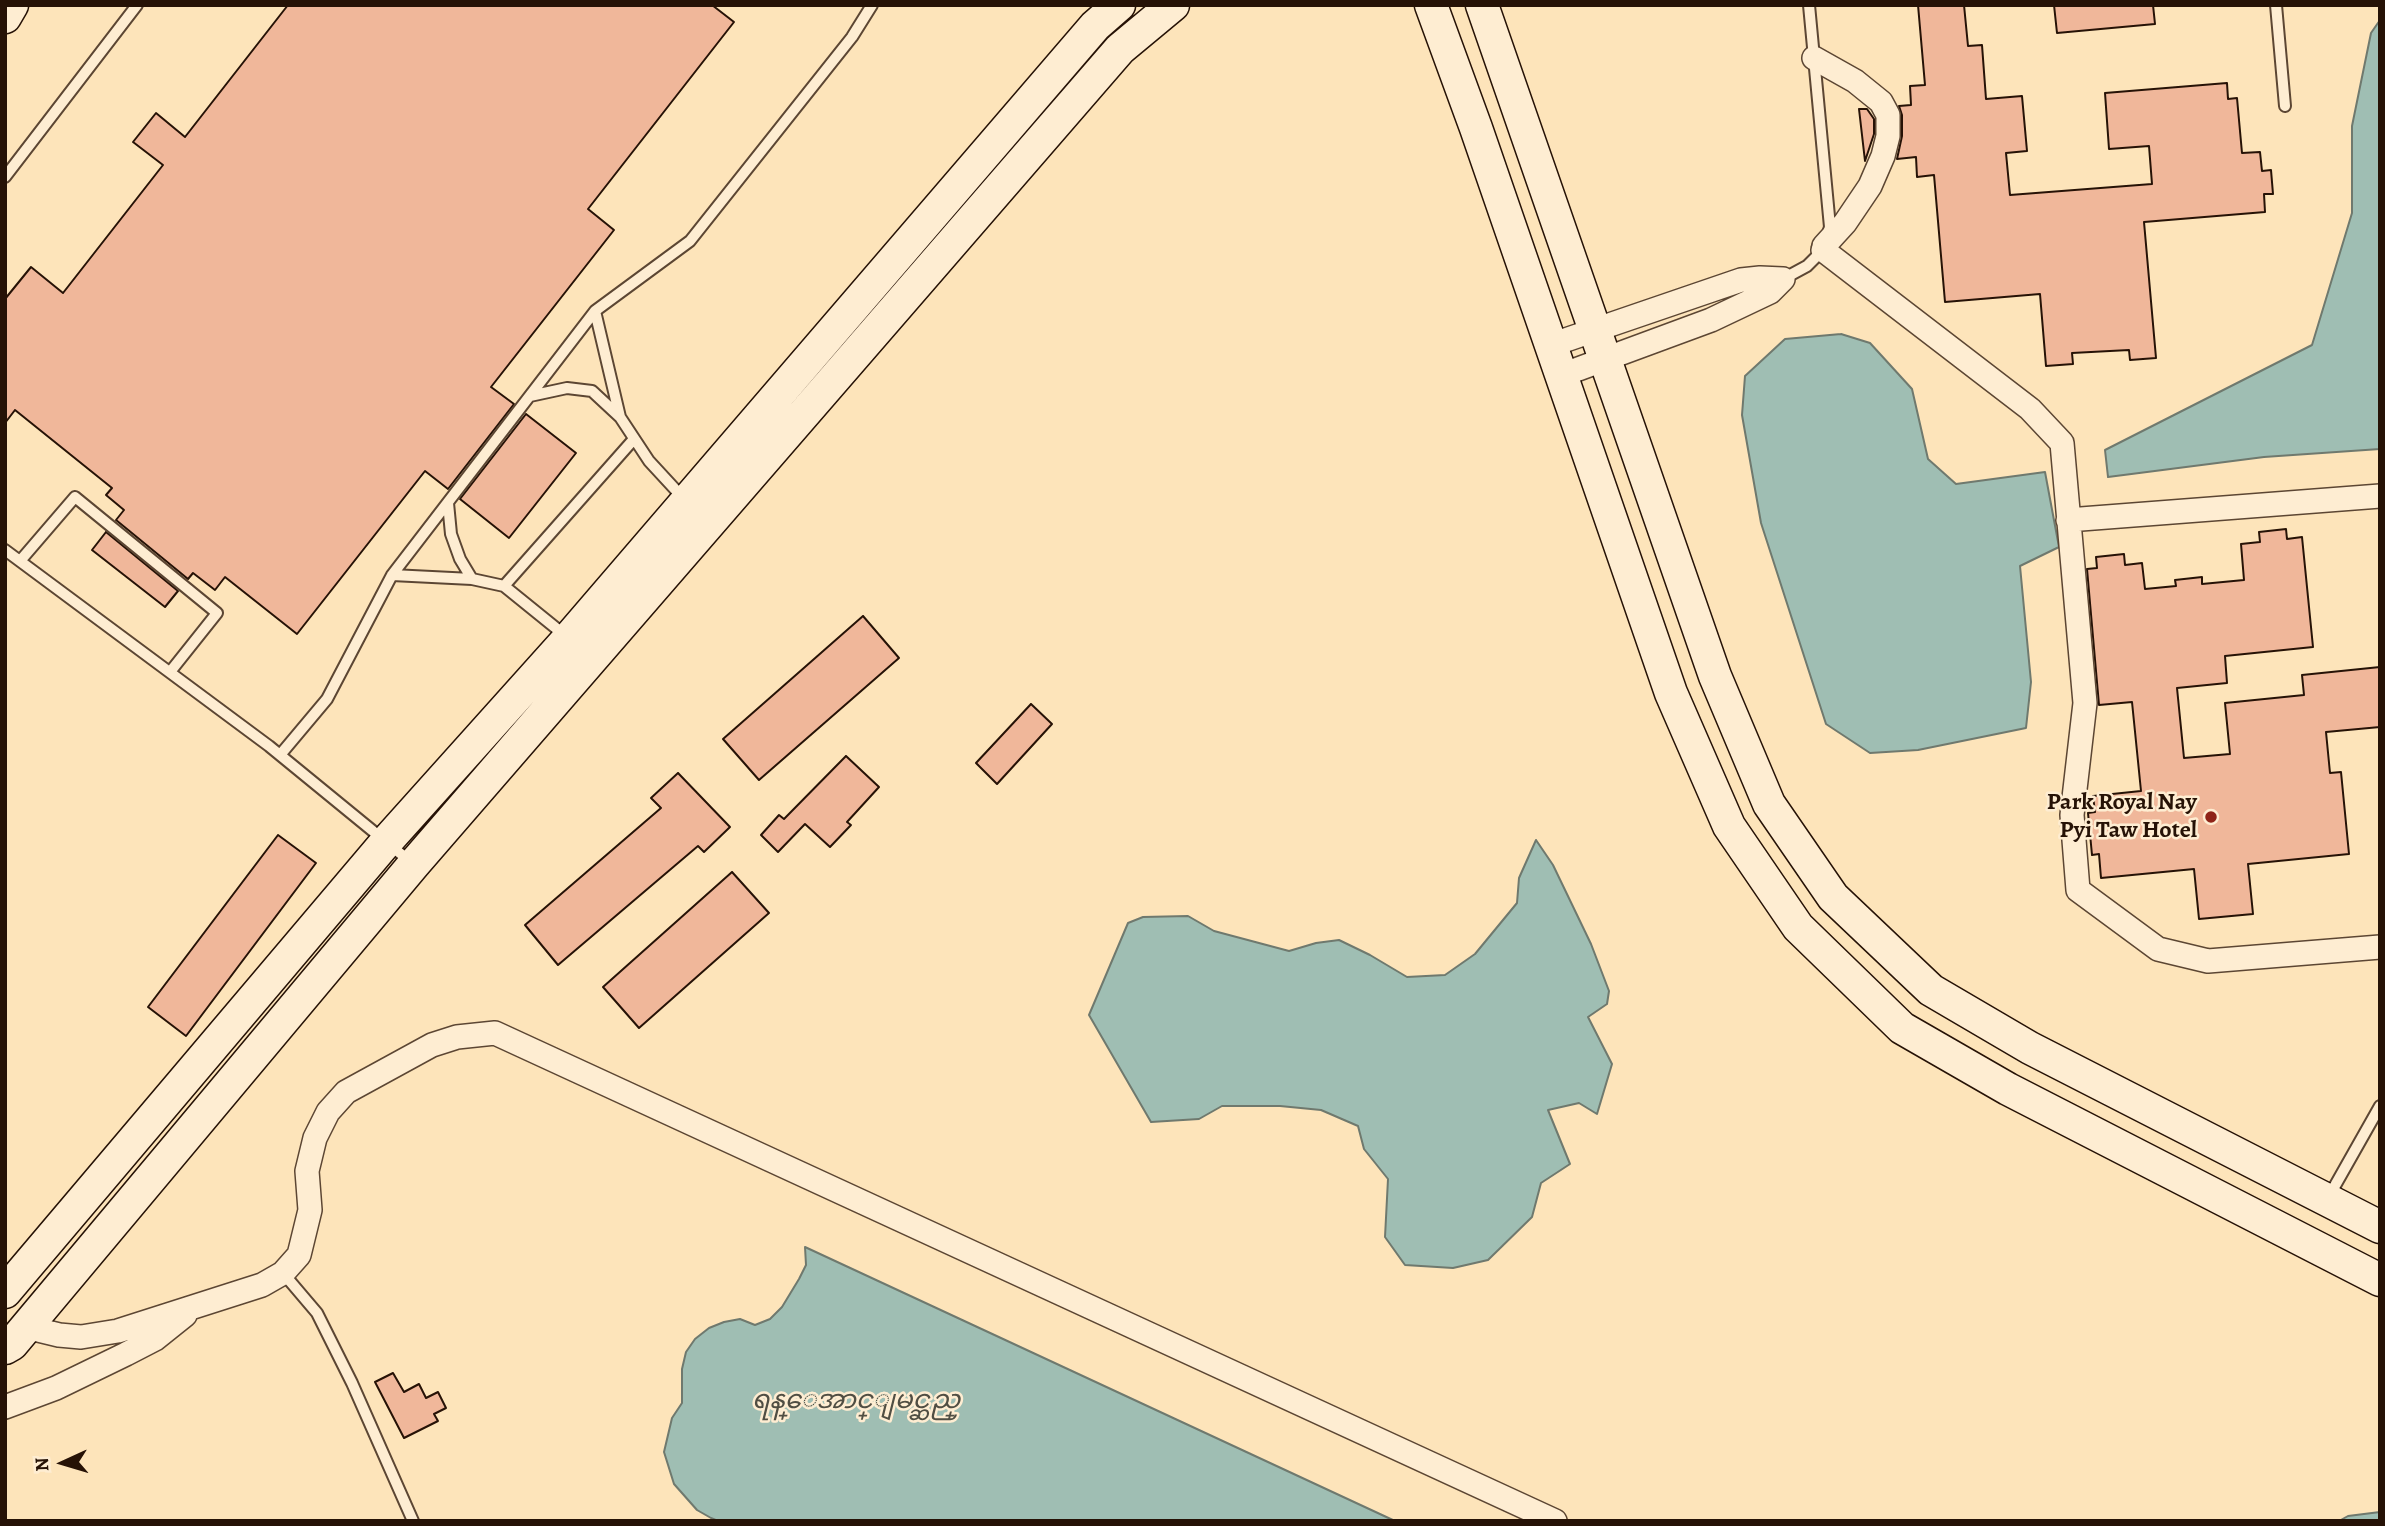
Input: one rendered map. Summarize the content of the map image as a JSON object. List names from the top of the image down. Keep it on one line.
{"water":["ရန္ေအာင္ျမင္ဆည္"],"places":["Park Royal Nay Pyi Taw Hotel"],"north":"left"}
